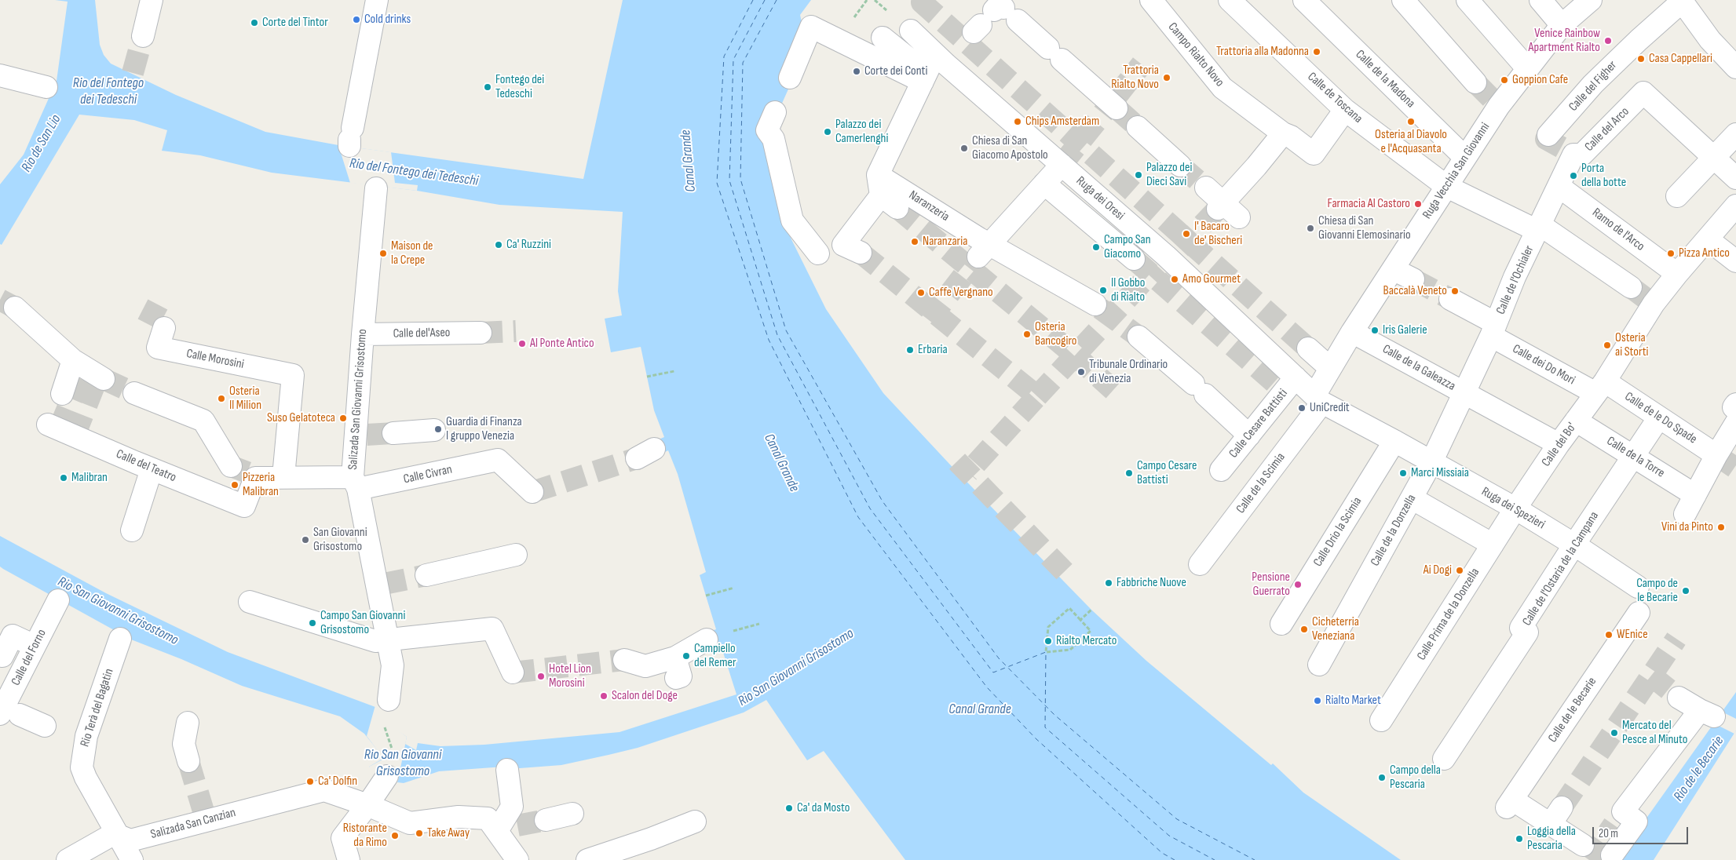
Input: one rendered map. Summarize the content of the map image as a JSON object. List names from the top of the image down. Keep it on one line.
{"streets":{"street":["Campo Rialto Novo","Calle de la Madona","Calle del Figher","Calle de Toscana","Calle del Arco","Ruga Vecchia San Giovanni","Ruga dei Oresi","Naranzeria","Ramo de l'Arco","Calle de l'Ochialer","Calle del'Aseo","Calle Morosini","Calle dei Do Mori","Calle de la Galeazza","Salizada San Giovanni Grisostomo","Calle de le Do Spade","Calle Cesare Battisti","Calle del Bo'","Calle de la Torre","Calle del Teatro","Calle Civran","Calle de la Scimia","Ruga dei Spezieri","Calle de la Donzella","Calle Drio la Scimia","Calle de l'Ostaria de la Campana","Calle Prima de la Donzella","Calle del Forno","Rio Terà del Bagatin","Calle de le Becarie","Salizada San Canzian"]},"crossings":[["Campo Rialto Novo","Calle de Toscana"],["Calle de la Madona","Ruga Vecchia San Giovanni"],["Calle de Toscana","Calle del Arco"],["Calle de Toscana","Ruga Vecchia San Giovanni"],["Calle de Toscana","Calle de l'Ochialer"],["Calle de Toscana","Calle del Bo'"],["Calle del Arco","Ramo de l'Arco"],["Calle del Arco","Calle de l'Ochialer"],["Ruga Vecchia San Giovanni","Calle de la Galeazza"],["Ruga Vecchia San Giovanni","Calle de la Scimia"],["Ruga Vecchia San Giovanni","Ruga dei Spezieri"],["Ruga dei Oresi","Calle Cesare Battisti"],["Ramo de l'Arco","Calle del Bo'"],["Calle de l'Ochialer","Calle dei Do Mori"],["Calle de l'Ochialer","Calle de la Galeazza"],["Calle de l'Ochialer","Calle de la Donzella"],["Calle del'Aseo","Salizada San Giovanni Grisostomo"],["Calle Morosini","Calle Civran"],["Calle dei Do Mori","Calle de le Do Spade"],["Calle dei Do Mori","Calle del Bo'"],["Calle de la Galeazza","Calle del Bo'"],["Calle de la Galeazza","Calle de la Donzella"],["Salizada San Giovanni Grisostomo","Calle Civran"],["Calle de le Do Spade","Calle del Bo'"],["Calle de le Do Spade","Calle de l'Ostaria de la Campana"],["Calle del Bo'","Calle de la Torre"],["Calle del Bo'","Ruga dei Spezieri"],["Calle del Bo'","Calle Prima de la Donzella"],["Calle de la Torre","Calle de l'Ostaria de la Campana"],["Calle del Teatro","Calle Civran"],["Calle de la Scimia","Ruga dei Spezieri"],["Ruga dei Spezieri","Calle de la Donzella"],["Ruga dei Spezieri","Calle Drio la Scimia"],["Ruga dei Spezieri","Calle de l'Ostaria de la Campana"],["Ruga dei Spezieri","Calle Prima de la Donzella"],["Rio Terà del Bagatin","Salizada San Canzian"]],"water":["Rio del Fontego dei Tedeschi","Rio de San Lio","Canal Grande","Rio San Giovanni Grisostomo","Rio de le Becarie"],"places":["Cold drinks","Corte del Tintor","Venice Rainbow Apartment Rialto","Trattoria alla Madonna","Casa Cappellari","Corte dei Conti","Trattoria Rialto Novo","Goppion Cafe","Fontego dei Tedeschi","Chips Amsterdam","Osteria al Diavolo e l'Acquasanta","Palazzo dei Camerlenghi","Chiesa di San Giacomo Apostolo","Palazzo dei Dieci Savi","Porta della botte","Farmacia Al Castoro","Chiesa di San Giovanni Elemosinario","I' Bacaro de' Bischeri","Naranzaria","Ca' Ruzzini","Campo San Giacomo","Maison de la Crepe","Pizza Antico","Amo Gourmet","Il Gobbo di Rialto","Baccalà Veneto","Caffe Vergnano","Iris Galerie","Osteria Bancogiro","Al Ponte Antico","Osteria ai Storti","Erbaria","Tribunale Ordinario di Venezia","Osteria Il Milion","UniCredit","Suso Gelatoteca","Guardia di Finanza I gruppo Venezia","Campo Cesare Battisti","Marci Missiaia","Malibran","Pizzeria Malibran","Vini da Pinto","San Giovanni Grisostomo","Ai Dogi","Fabbriche Nuove","Pensione Guerrato","Campo de le Becarie","Campo San Giovanni Grisostomo","Cicheterria Veneziana","WEnice","Rialto Mercato","Campiello del Remer","Hotel Lion Morosini","Scalon del Doge","Rialto Market","Mercato del Pesce al Minuto","Campo della Pescaria","Ca' Dolfin","Ca' da Mosto","Take Away","Ristorante da Rimo","Loggia della Pescaria"],"scale_bar":"20 m"}
